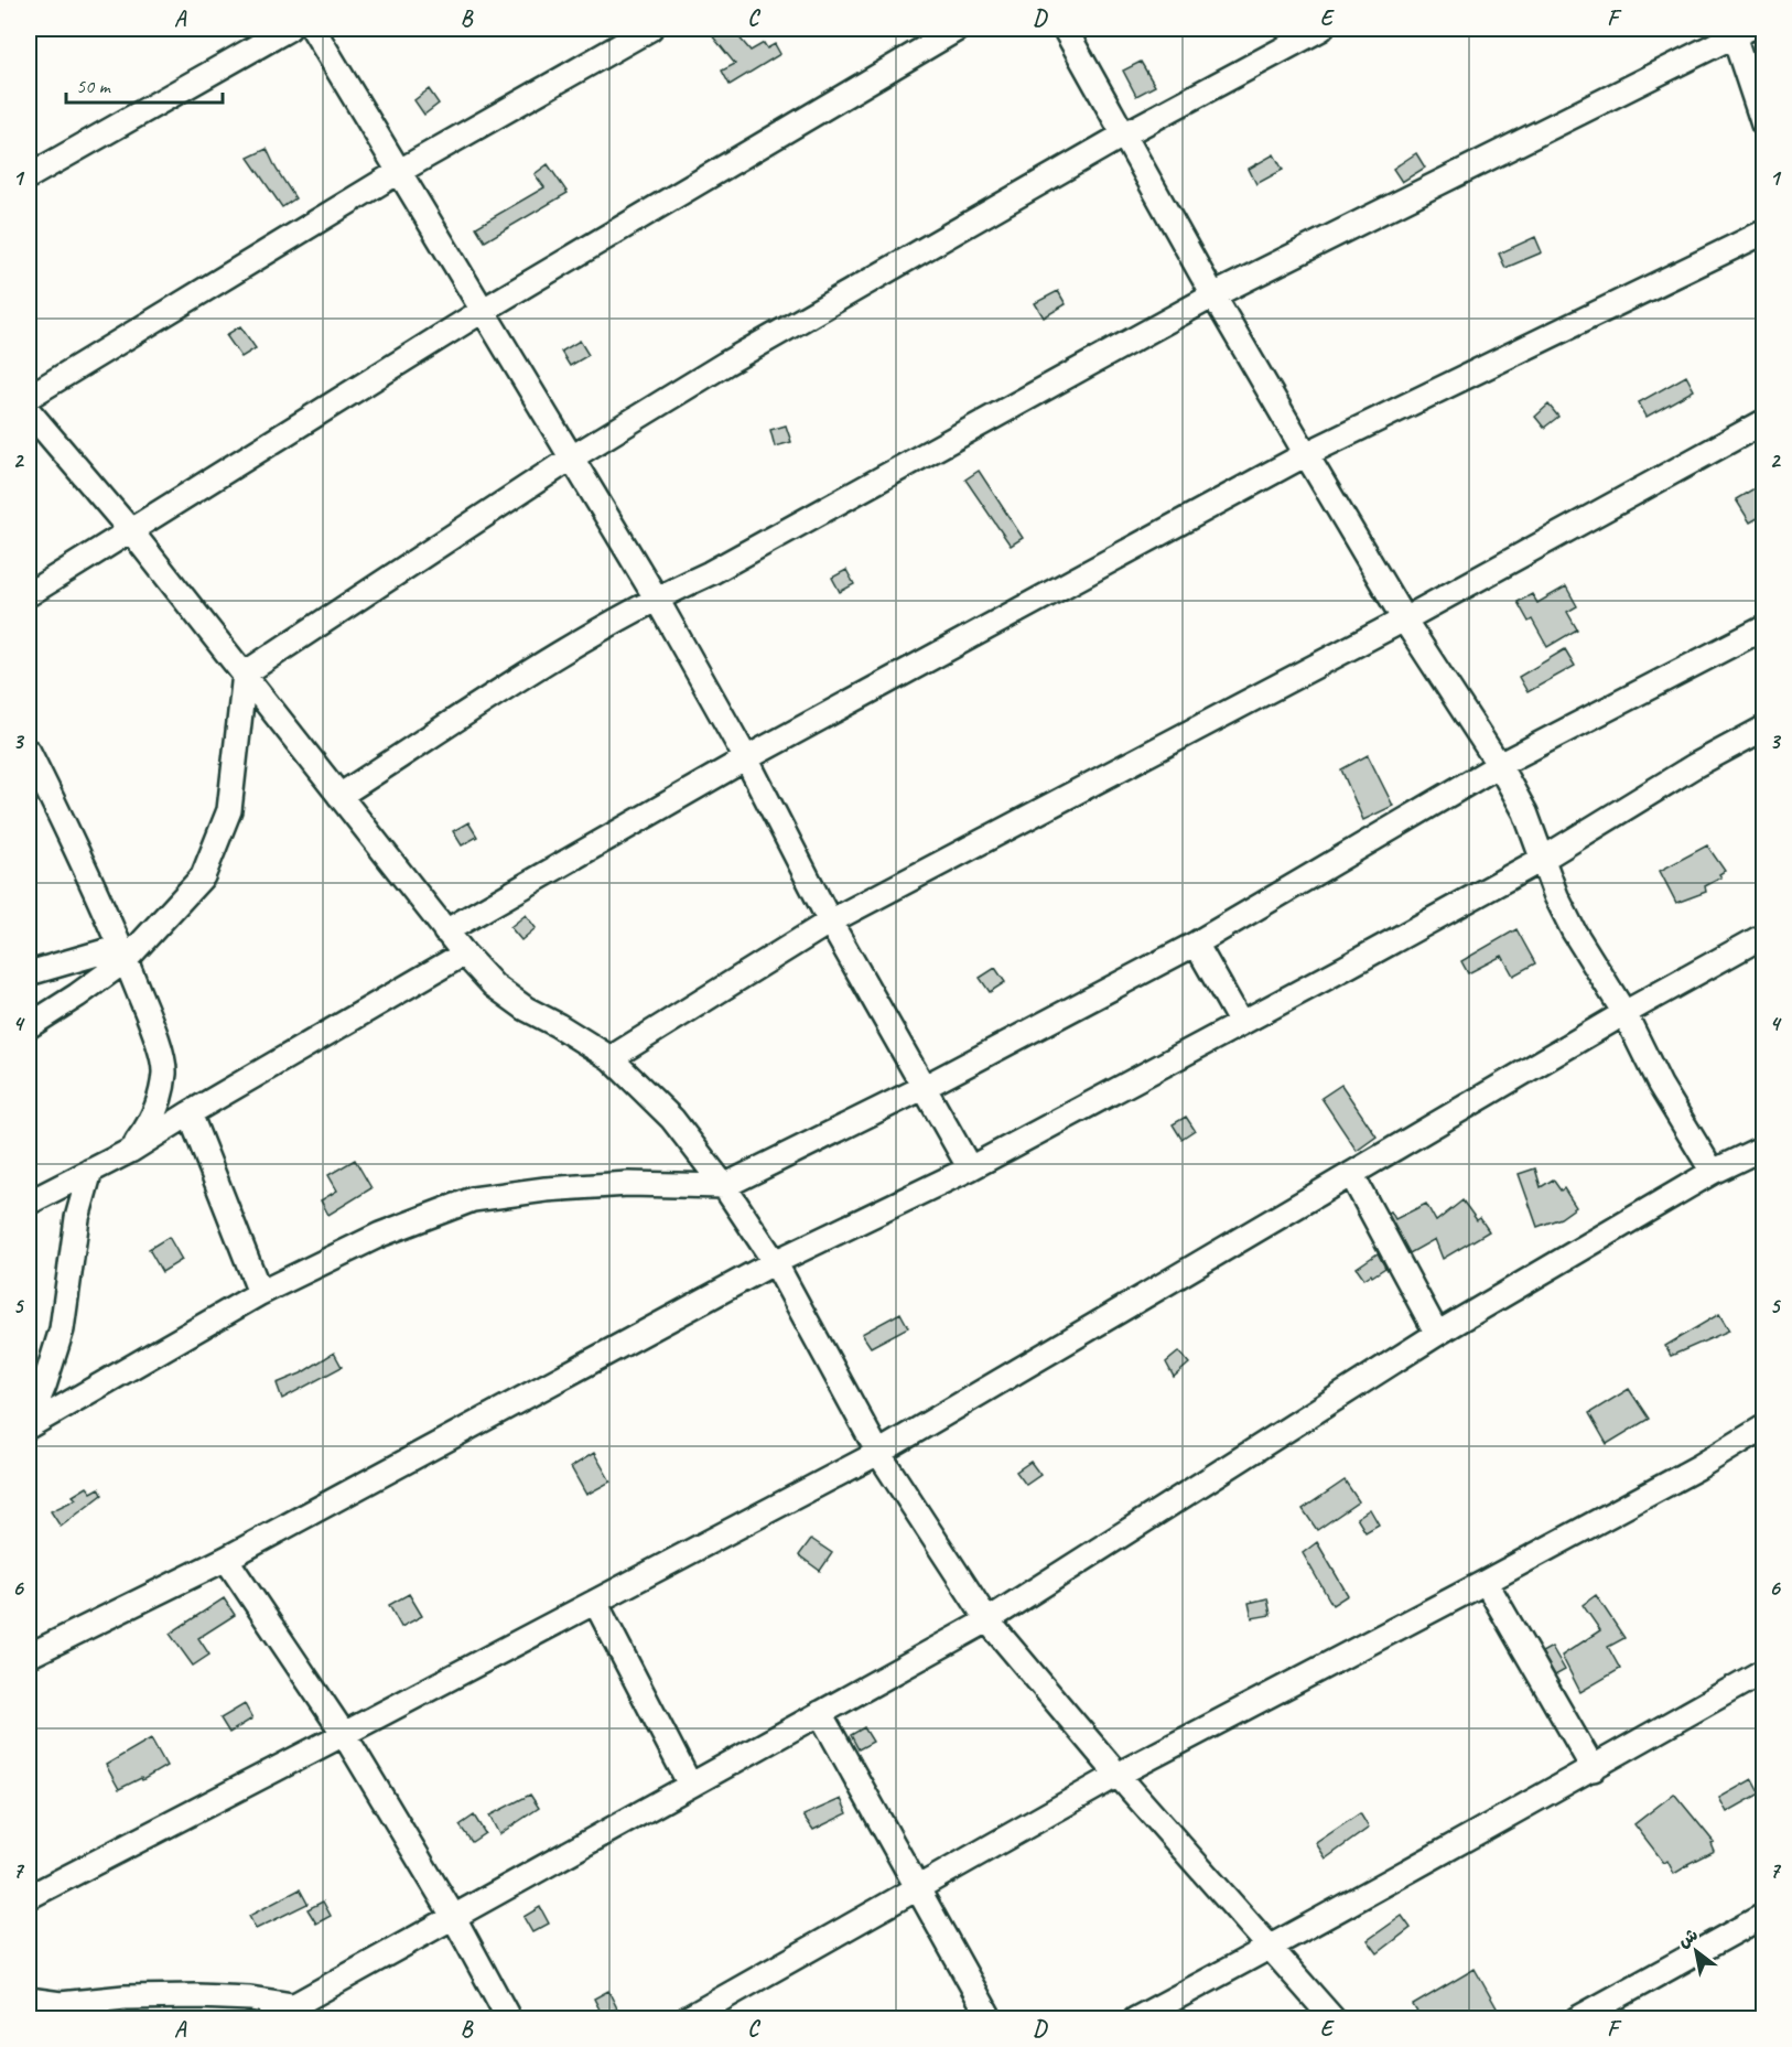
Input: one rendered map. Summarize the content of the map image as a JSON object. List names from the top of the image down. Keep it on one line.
{"scale_bar":"50 m","north":"top left","grid":{"columns":["A","B","C","D","E","F"],"rows":["1","2","3","4","5","6","7"]}}
